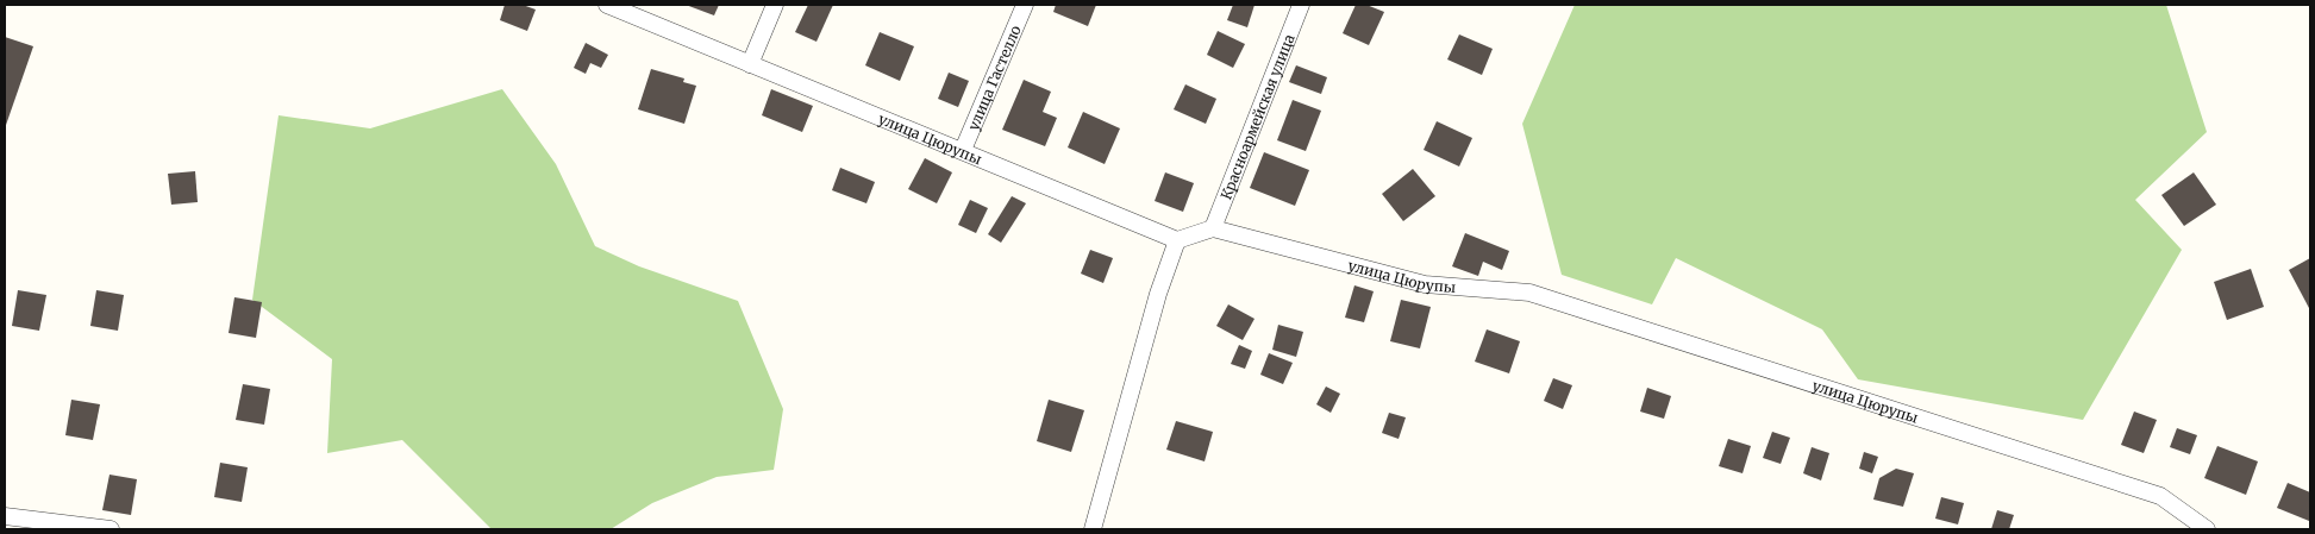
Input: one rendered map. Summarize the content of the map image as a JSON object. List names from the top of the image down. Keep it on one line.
{"streets":{"street":["улица Гастелло","Красноармейская улица","улица Цюрупы"]},"crossings":[["улица Гастелло","улица Цюрупы"],["Красноармейская улица","улица Цюрупы"]]}
